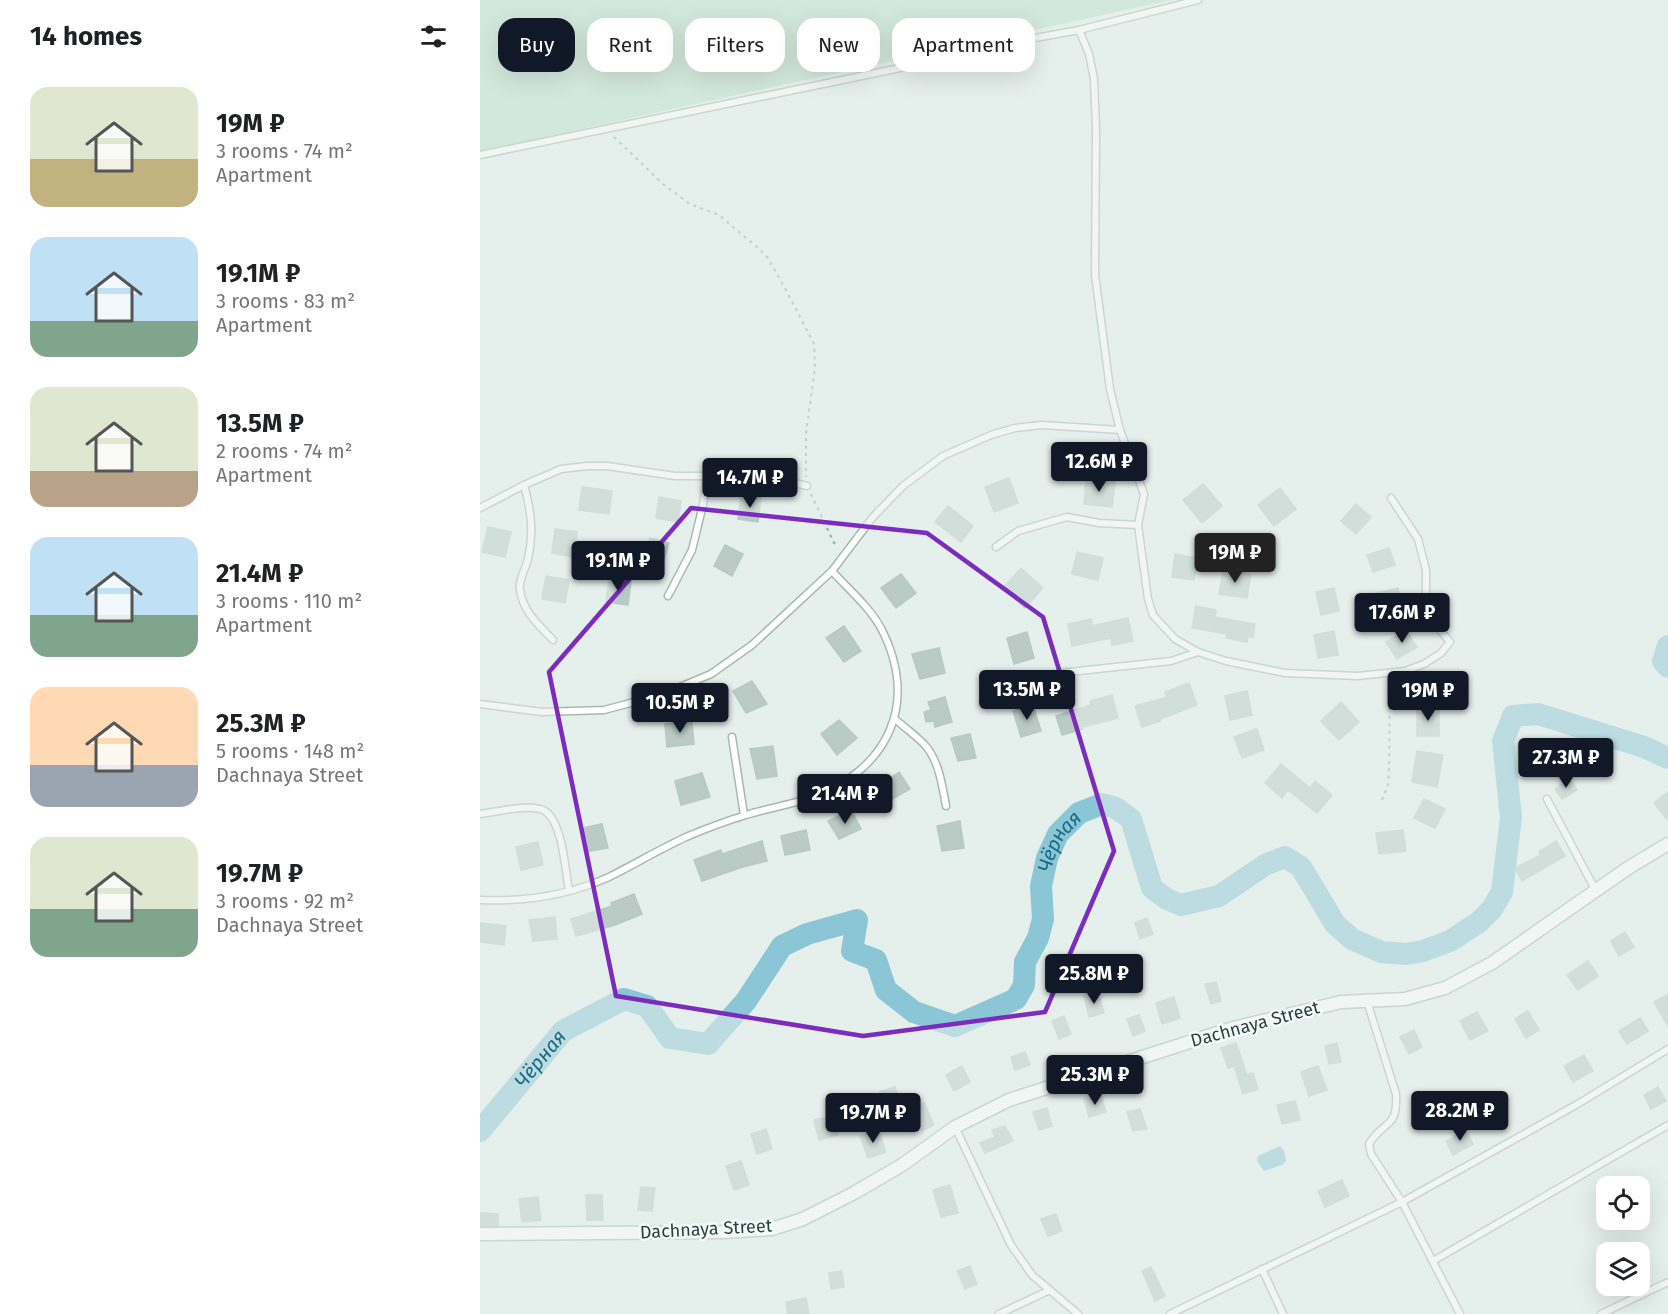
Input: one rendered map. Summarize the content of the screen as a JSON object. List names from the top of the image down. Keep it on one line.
{"streets":{"street":["Dachnaya Street"]},"water":["Чёрная"],"page":{"heading":"14 homes","chip":["Buy","Rent","Filters","New","Apartment"],"list":[{"name":"19M ₽","note":"3 rooms · 74 m² · Apartment"},{"name":"19.1M ₽","note":"3 rooms · 83 m² · Apartment"},{"name":"13.5M ₽","note":"2 rooms · 74 m² · Apartment"},{"name":"21.4M ₽","note":"3 rooms · 110 m² · Apartment"},{"name":"25.3M ₽","note":"5 rooms · 148 m² · Dachnaya Street"},{"name":"19.7M ₽","note":"3 rooms · 92 m² · Dachnaya Street"}],"price":["12.6M ₽","14.7M ₽","19M ₽","19.1M ₽","17.6M ₽","13.5M ₽","19M ₽","10.5M ₽","27.3M ₽","21.4M ₽","25.8M ₽","25.3M ₽","28.2M ₽","19.7M ₽"]}}
